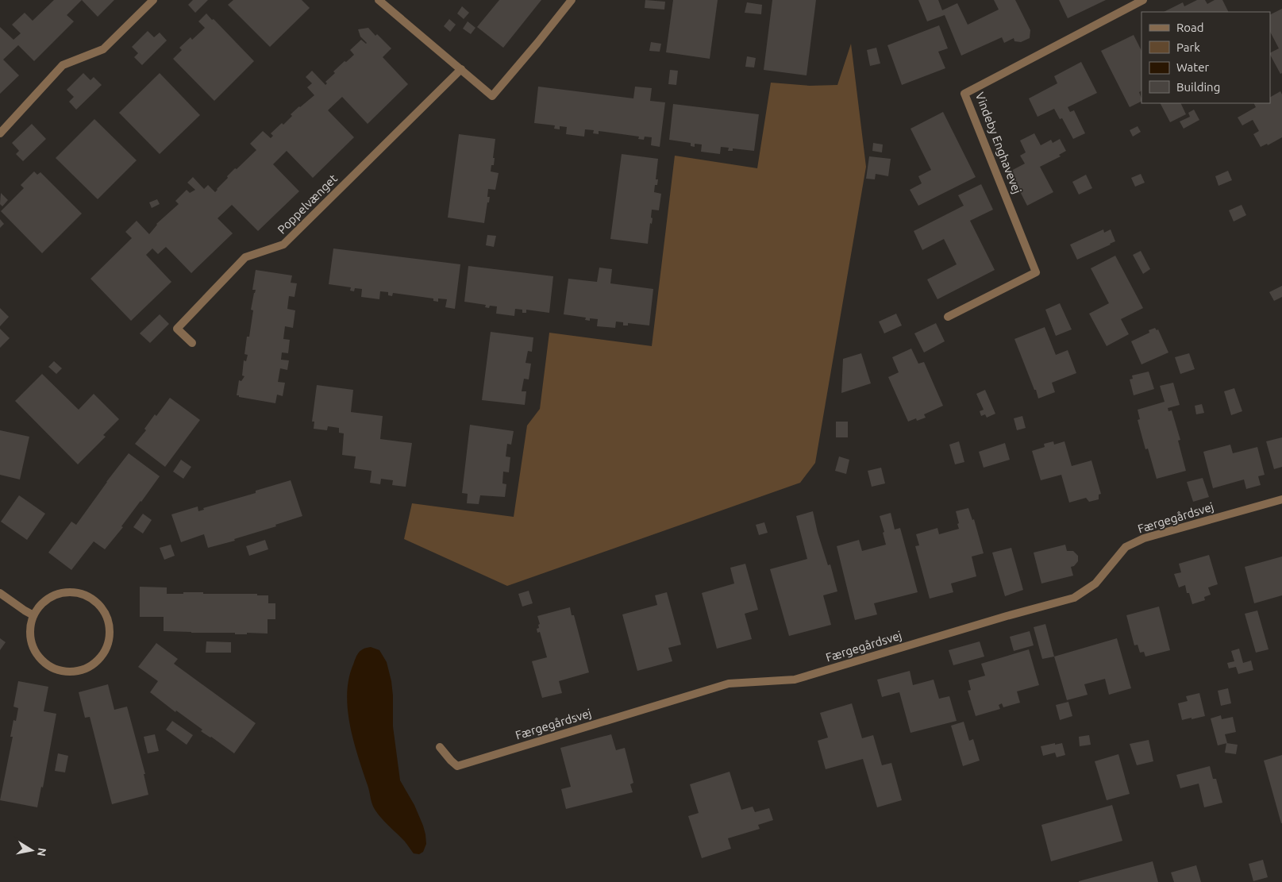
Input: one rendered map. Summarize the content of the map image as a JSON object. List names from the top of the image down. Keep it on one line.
{"streets":{"street":["Vindeby Enghavevej","Poppelvænget","Færgegårdsvej"]},"legend":["Road","Park","Water","Building"],"north":"right"}
